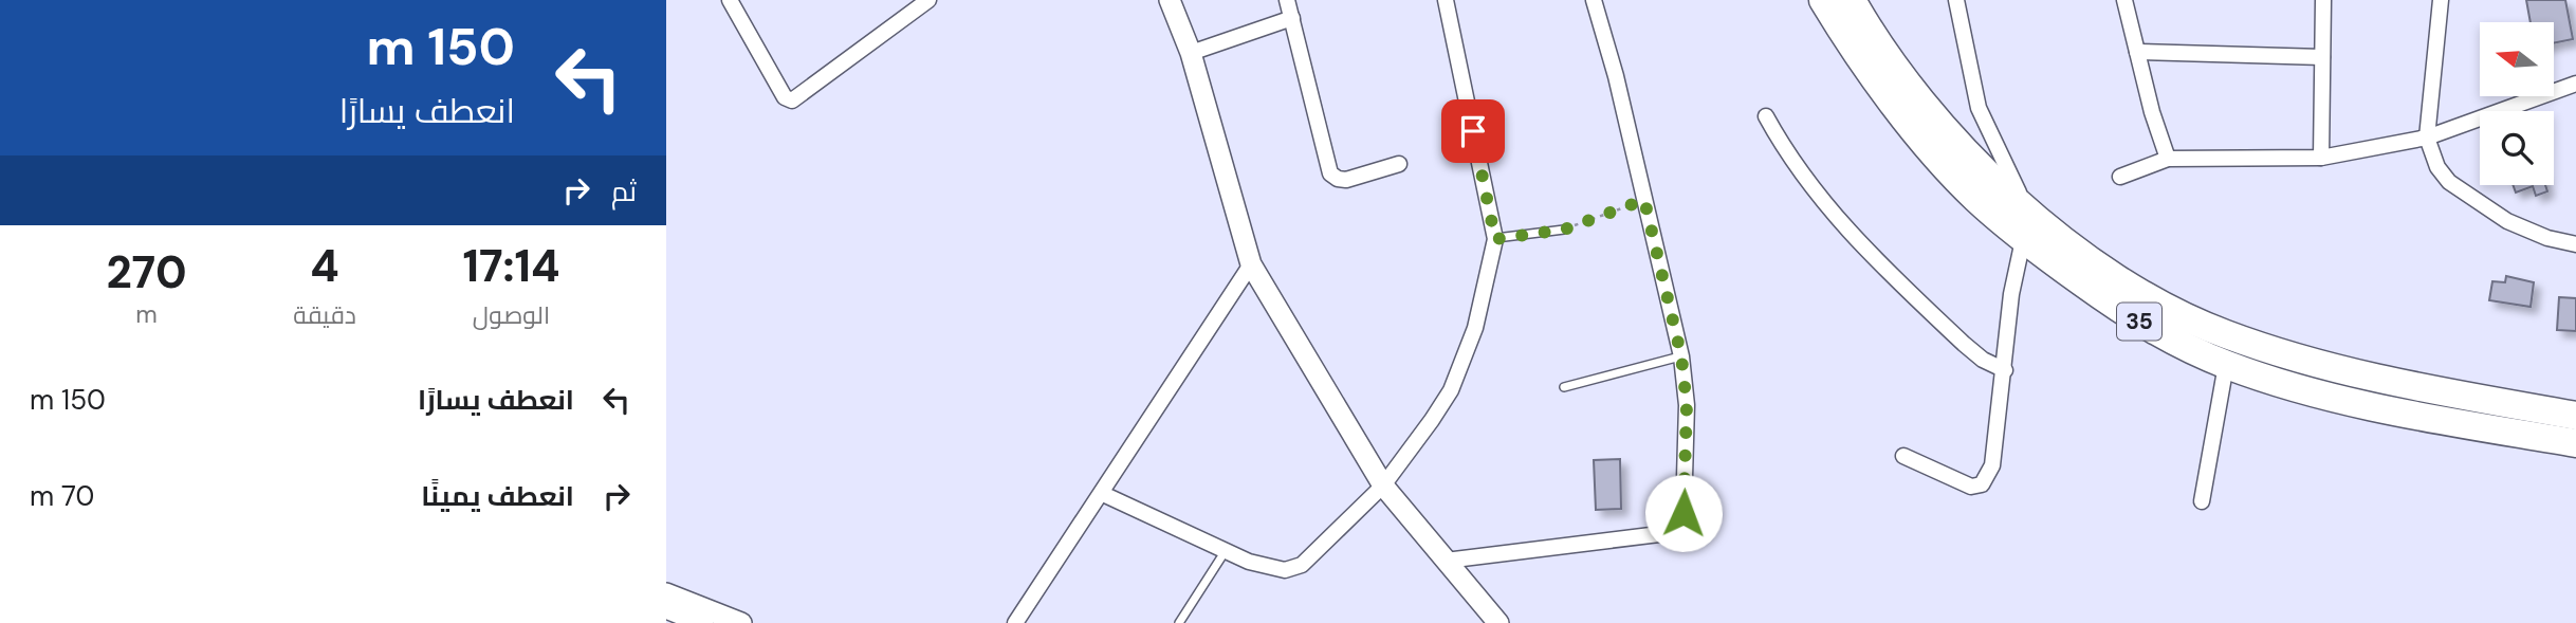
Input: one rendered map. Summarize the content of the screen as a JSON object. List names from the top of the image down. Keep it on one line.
{"streets":{"highway":["35"]},"north":"left","page":{"turn":["150 m","انعطف يسارًا"],"then":"ثم","eta":["17:14","الوصول","4","دقيقة","270","m"],"list":[{"name":"انعطف يسارًا","value":"150 m"},{"name":"انعطف يمينًا","value":"70 m"}]}}
